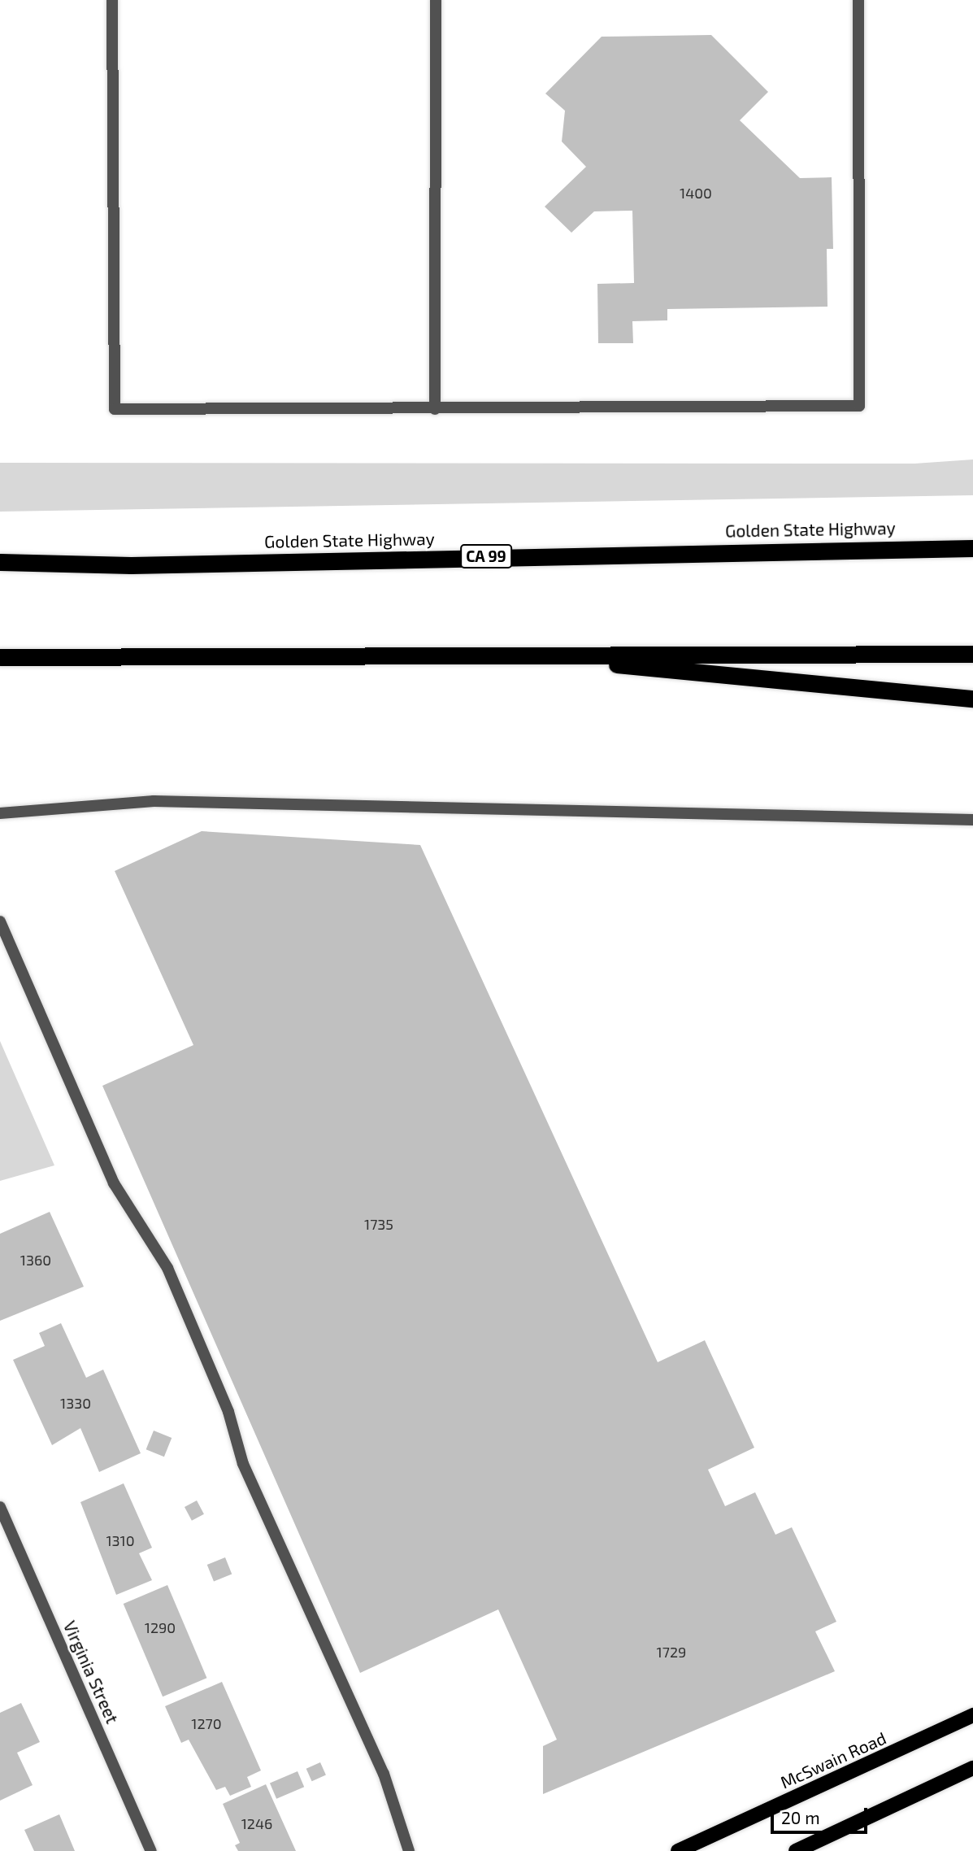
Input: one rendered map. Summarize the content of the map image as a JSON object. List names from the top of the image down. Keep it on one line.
{"streets":{"highway":["Golden State Highway","CA 99"],"main road":["McSwain Road"],"street":["Virginia Street"]},"house_numbers":["1400","1735","1360","1330","1310","1290","1729","1270","1246"],"scale_bar":"20 m"}
